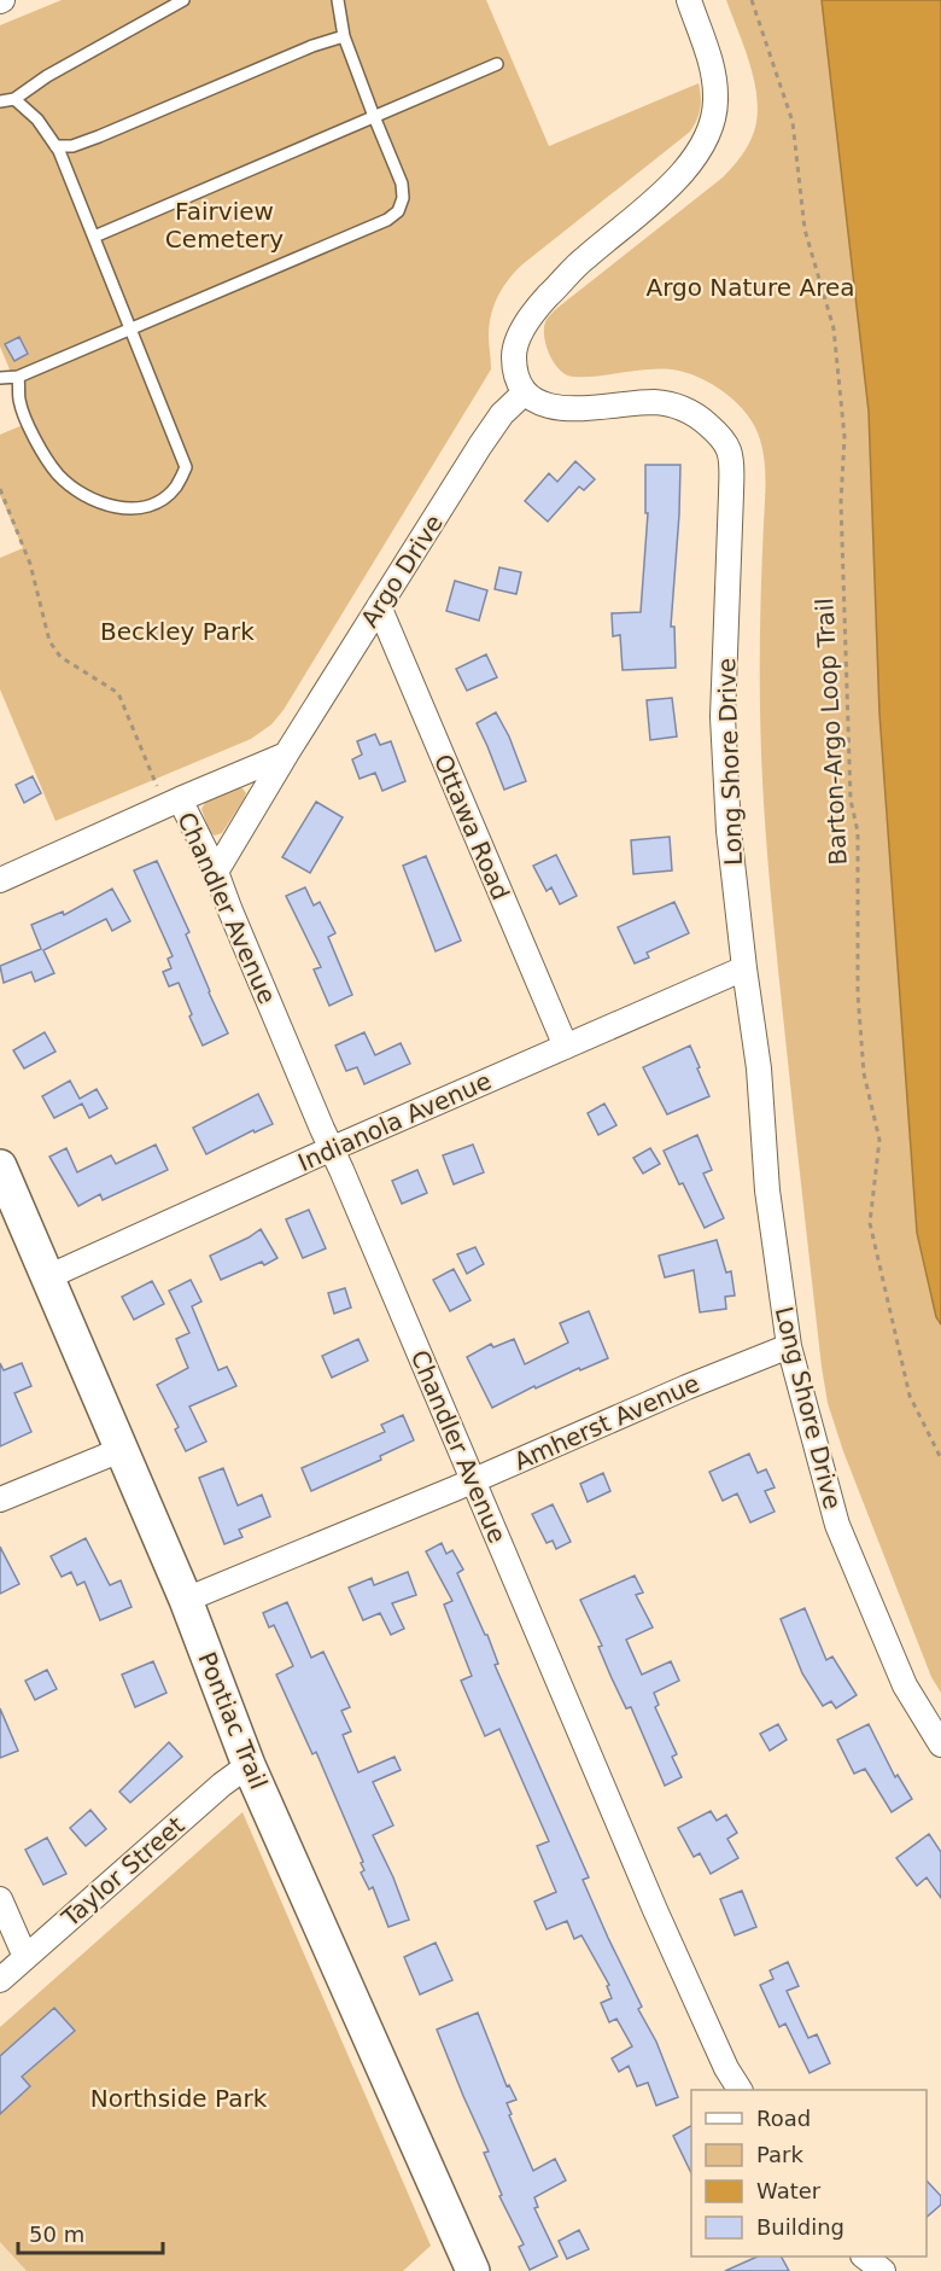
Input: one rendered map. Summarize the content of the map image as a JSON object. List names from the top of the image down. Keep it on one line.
{"streets":{"main road":["Pontiac Trail"],"street":["Argo Drive","Long Shore Drive","Ottawa Road","Chandler Avenue","Indianola Avenue","Amherst Avenue","Taylor Street"],"path":["Barton-Argo Loop Trail"]},"crossings":[["Argo Drive","Long Shore Drive"],["Argo Drive","Ottawa Road"],["Argo Drive","Chandler Avenue"],["Long Shore Drive","Indianola Avenue"],["Long Shore Drive","Amherst Avenue"],["Ottawa Road","Indianola Avenue"],["Chandler Avenue","Indianola Avenue"],["Chandler Avenue","Amherst Avenue"],["Indianola Avenue","Pontiac Trail"],["Amherst Avenue","Pontiac Trail"],["Pontiac Trail","Taylor Street"]],"parks":["Fairview Cemetery","Argo Nature Area","Beckley Park","Northside Park"],"legend":["Road","Park","Water","Building"],"scale_bar":"50 m"}
